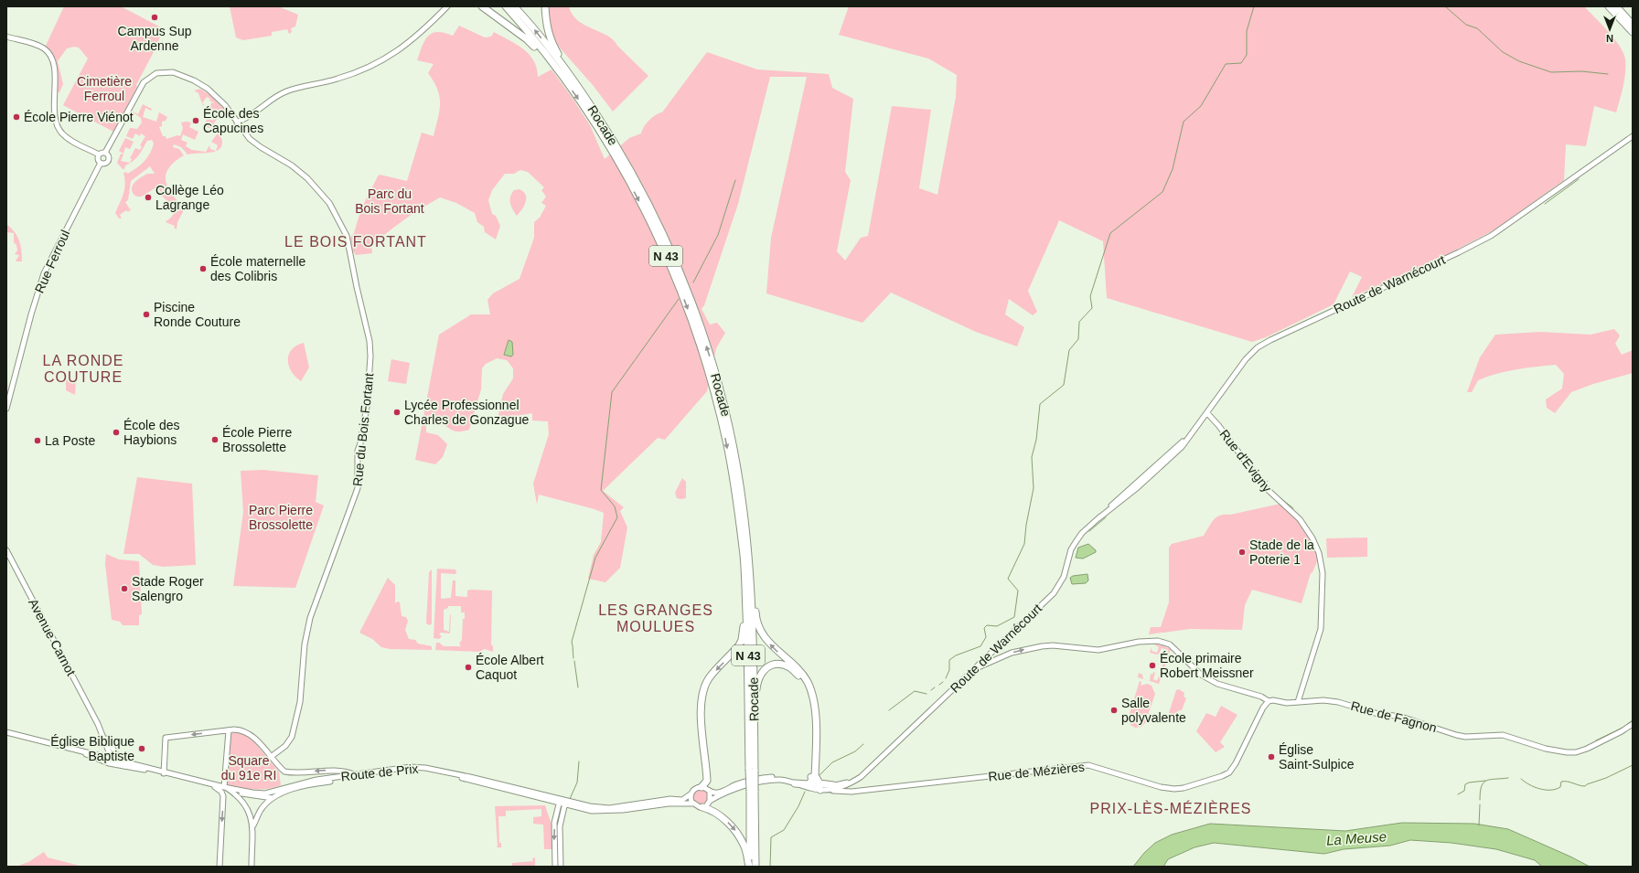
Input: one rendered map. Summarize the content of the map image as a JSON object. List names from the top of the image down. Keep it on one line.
{"streets":{"highway":["Rocade","N 43"],"street":["Rue Ferroul","Route de Warnécourt","Rue du Bois Fortant","Rue d'Evigny","Avenue Carnot","Rue de Fagnon","Rue de Mézières","Route de Prix"]},"crossings":[["Rocade","N 43"],["Rue Ferroul","Rue du Bois Fortant"],["Route de Warnécourt","Rue d'Evigny"],["Route de Warnécourt","Rue de Fagnon"],["Route de Warnécourt","Rue de Mézières"],["Rue d'Evigny","Rue de Fagnon"],["Rue de Fagnon","Rue de Mézières"]],"one_way":["Rue de Fagnon"],"districts":["LE BOIS FORTANT","LA RONDE COUTURE","LES GRANGES MOULUES","PRIX-LÈS-MÉZIÈRES"],"water":["La Meuse"],"parks":["Cimetière Ferroul","Parc du Bois Fortant","Parc Pierre Brossolette","Square du 91e RI"],"places":["Campus Sup Ardenne","École Pierre Viénot","École des Capucines","Collège Léo Lagrange","École maternelle des Colibris","Piscine Ronde Couture","Lycée Professionnel Charles de Gonzague","École des Haybions","École Pierre Brossolette","La Poste","Stade de la Poterie 1","Stade Roger Salengro","École primaire Robert Meissner","École Albert Caquot","Salle polyvalente","Église Biblique Baptiste","Église Saint-Sulpice"],"north":"bottom"}
